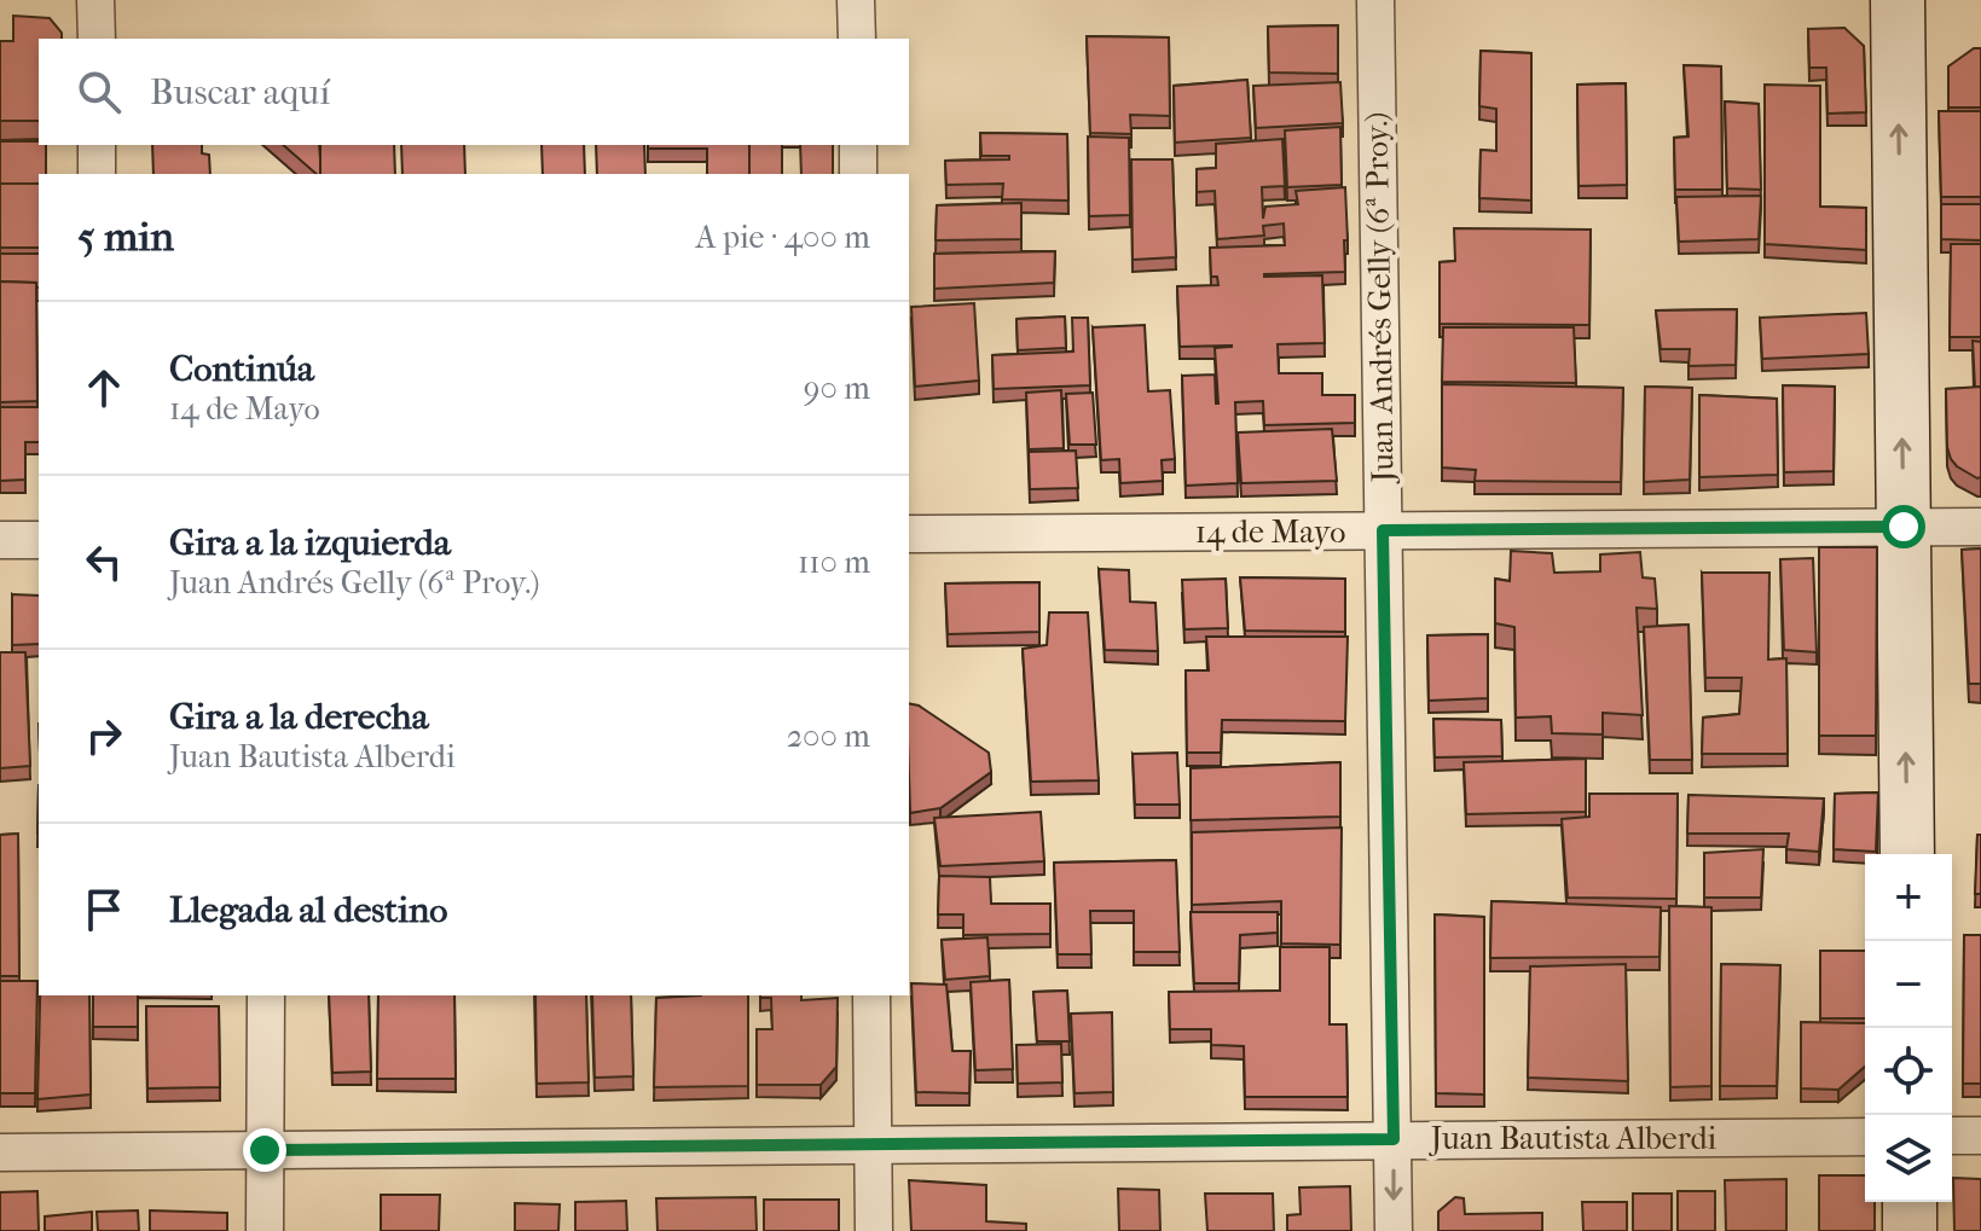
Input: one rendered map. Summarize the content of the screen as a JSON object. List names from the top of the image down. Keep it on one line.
{"streets":{"street":["Juan Andrés Gelly (6ª Proy.)","14 de Mayo","Juan Bautista Alberdi"]},"crossings":[["Juan Andrés Gelly (6ª Proy.)","14 de Mayo"],["Juan Andrés Gelly (6ª Proy.)","Juan Bautista Alberdi"]],"page":{"search":"Buscar aquí","heading":["5 min","A pie · 400 m"],"list":[["Continúa","14 de Mayo","90 m"],["Gira a la izquierda","Juan Andrés Gelly (6ª Proy.)","110 m"],["Gira a la derecha","Juan Bautista Alberdi","200 m"],"Llegada al destino"],"map_buttons":["+","−"]}}
